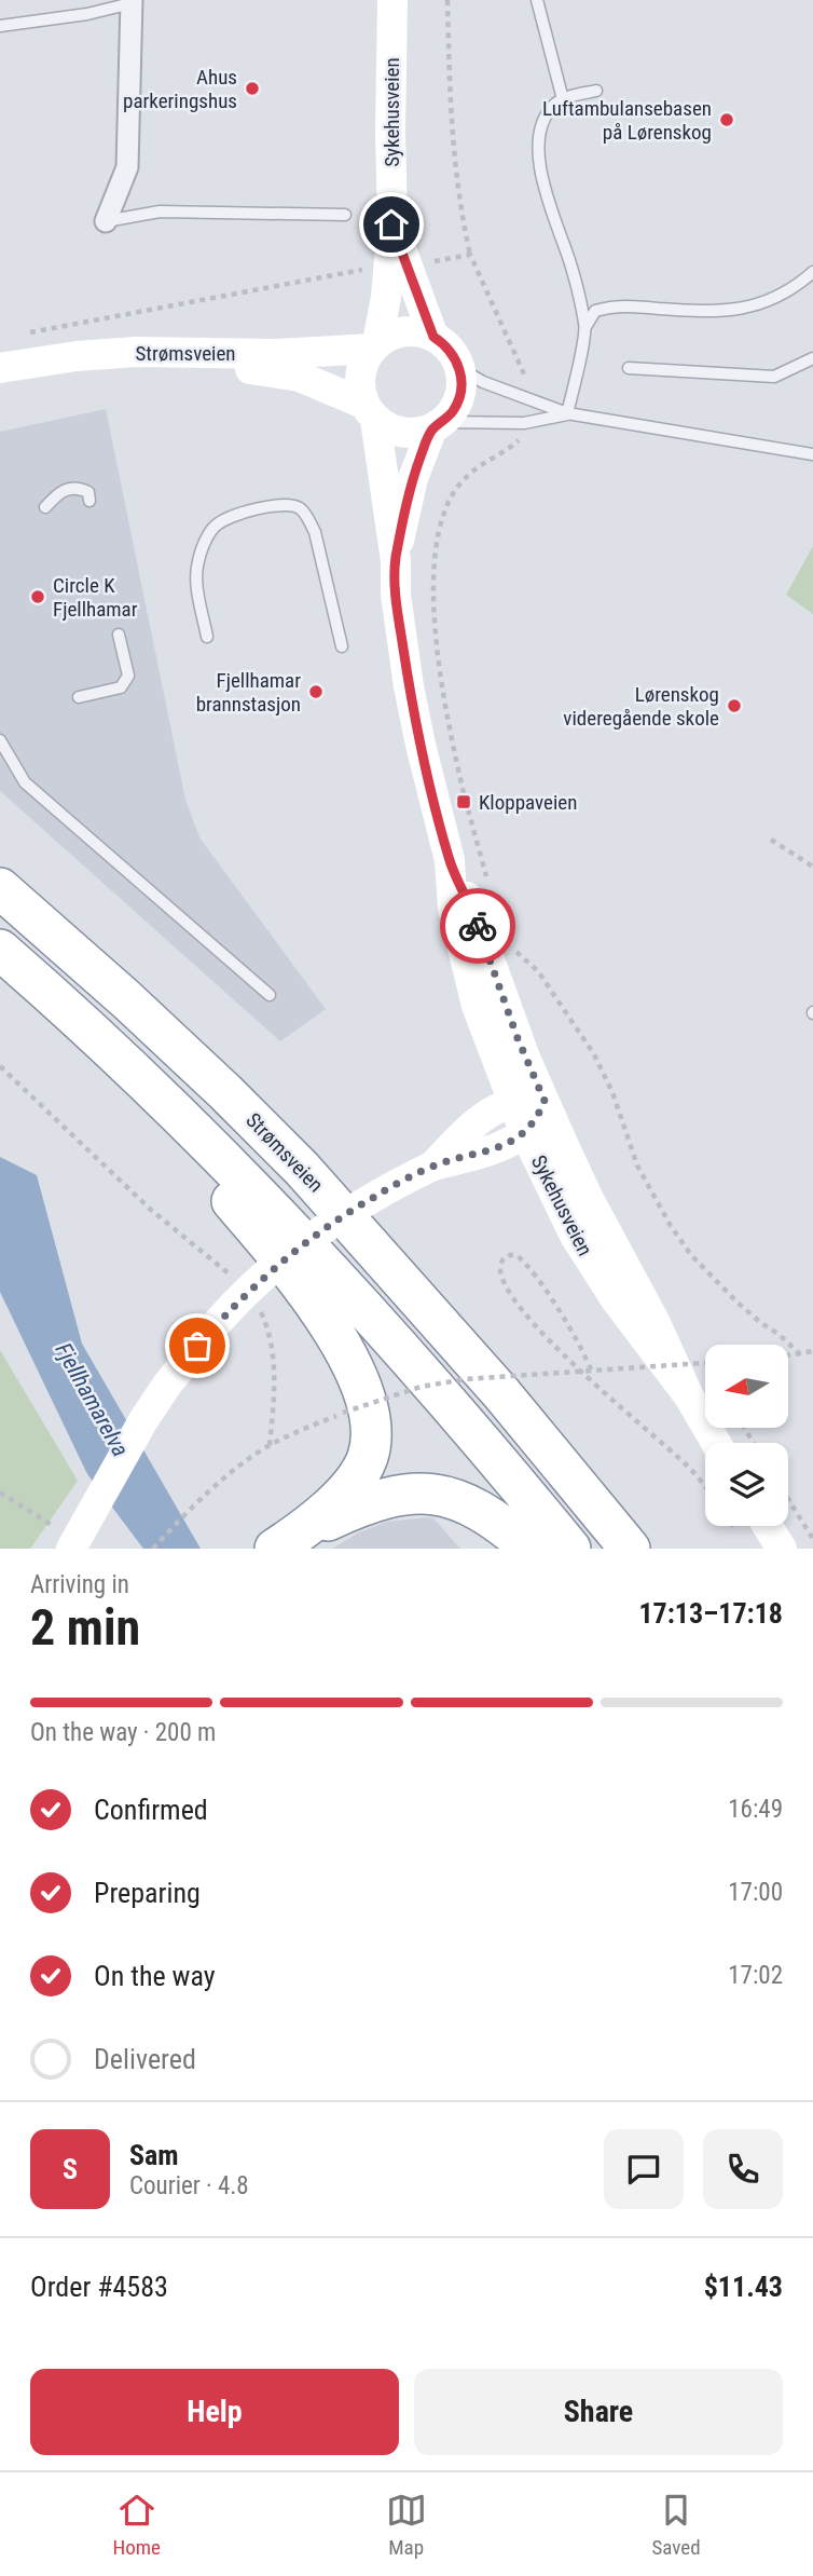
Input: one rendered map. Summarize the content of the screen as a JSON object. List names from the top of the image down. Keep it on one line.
{"streets":{"highway":["Strømsveien"],"main road":["Sykehusveien"]},"crossings":[["Sykehusveien","Strømsveien"]],"water":["Fjellhamarelva"],"places":{"other":["Ahus parkeringshus","Luftambulansebasen på Lørenskog","Circle K Fjellhamar","Fjellhamar brannstasjon","Lørenskog videregående skole"],"transit":["Kloppaveien"]},"north":"left","page":{"heading":["2 min","Arriving in","17:13–17:18"],"panel":["Sam","Courier · 4.8","Order #4583","$11.43"],"bar":"On the way · 200 m","list":[["Confirmed","16:49"],["Preparing","17:00"],["On the way","17:02"],"Delivered"],"round":"S","buttons":["Help","Share"],"tabs":["Home","Map","Saved"]}}
